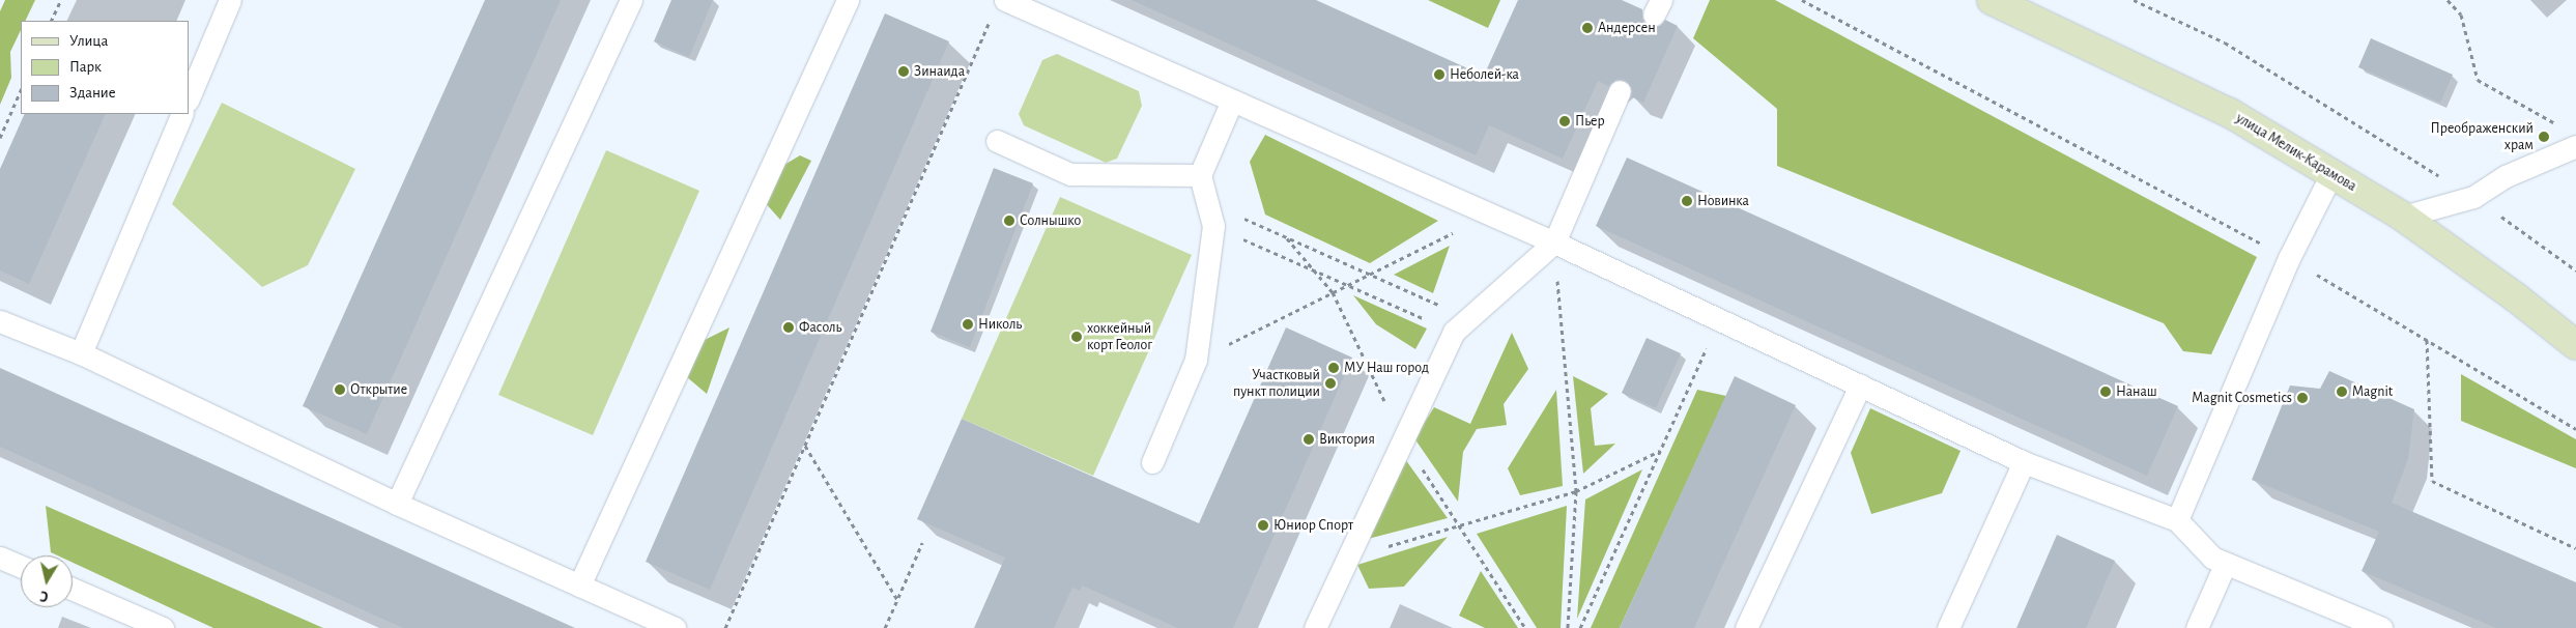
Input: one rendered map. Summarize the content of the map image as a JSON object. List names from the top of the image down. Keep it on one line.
{"streets":{"main road":["улица Мелик-Карамова"]},"places":["Андерсен","Зинаида","Неболей-ка","Пьер","Преображенский храм","Новинка","Солнышко","Николь","Фасоль","хоккейный корт Геолог","МУ Наш город","Участковый пункт полиции","Открытие","Нанаш","Magnit","Magnit Cosmetics","Виктория","Юниор Спорт"],"legend":["Улица","Парк","Здание"],"north":"bottom"}
